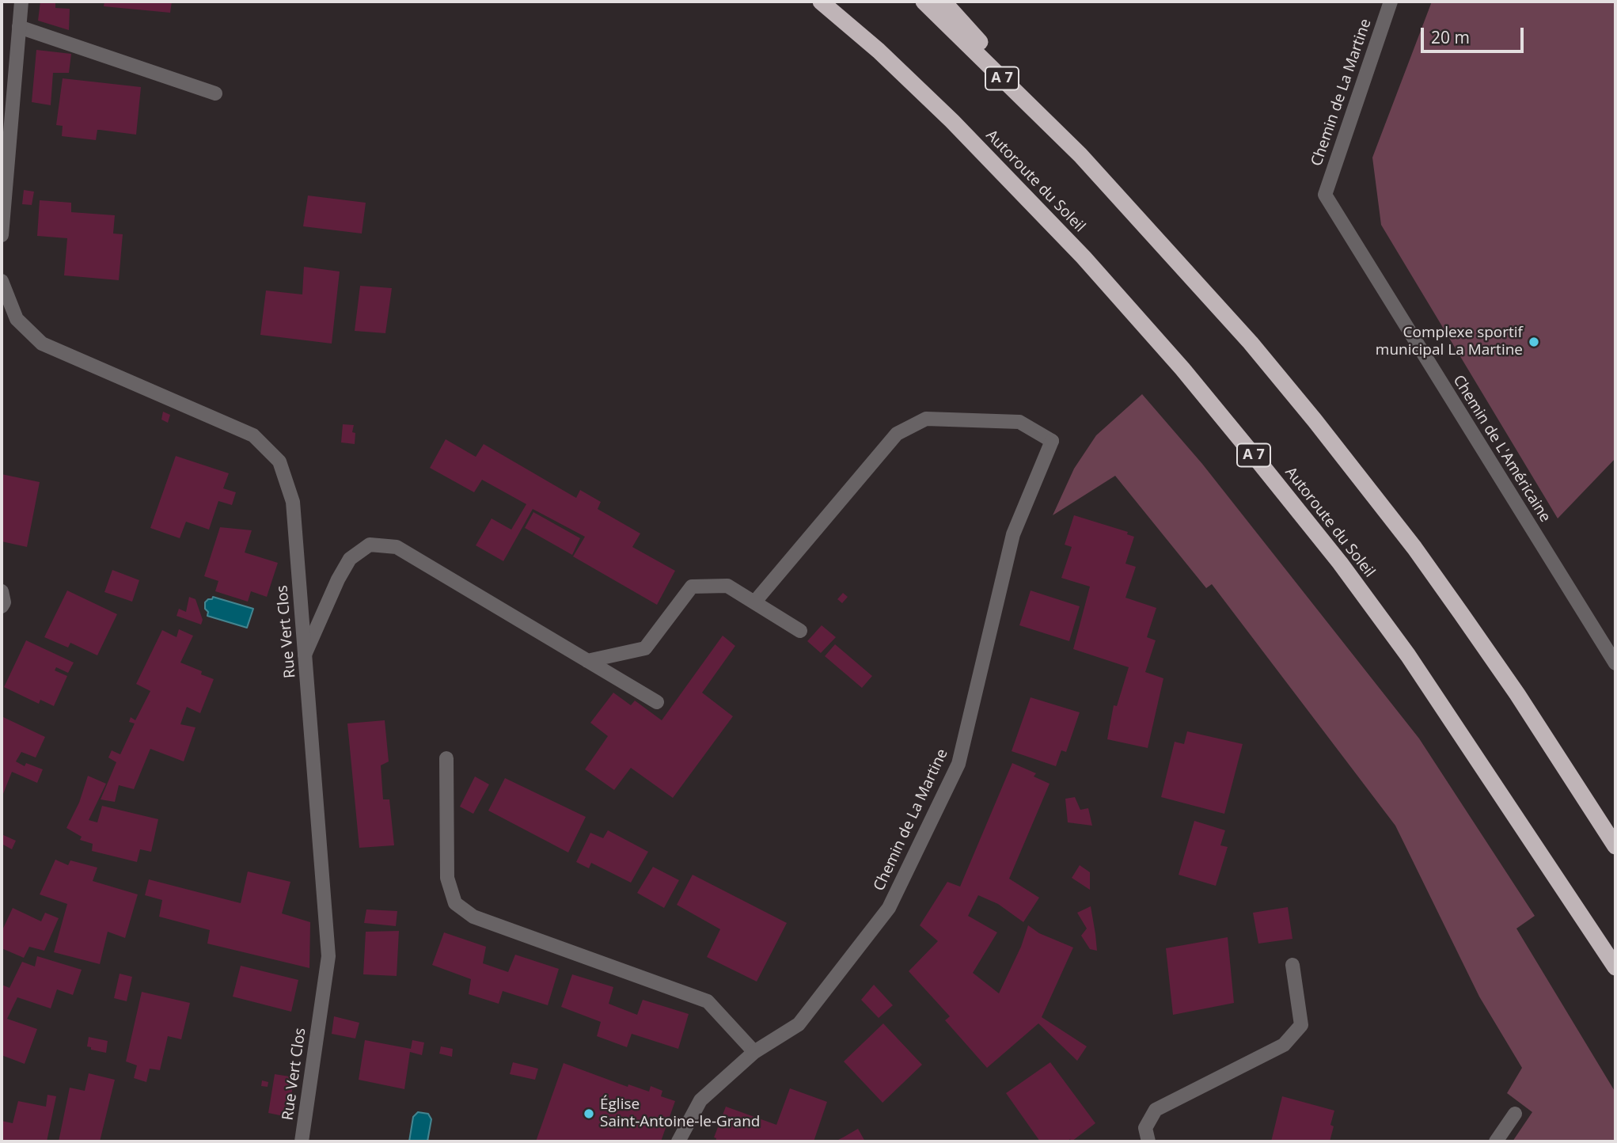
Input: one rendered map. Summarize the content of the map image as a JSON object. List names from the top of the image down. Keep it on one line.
{"streets":{"highway":["A 7","Autoroute du Soleil"],"street":["Chemin de La Martine","Chemin de L'Américaine","Rue Vert Clos"]},"crossings":[["Chemin de La Martine","Chemin de L'Américaine"]],"places":["Complexe sportif municipal La Martine","Église Saint-Antoine-le-Grand"],"scale_bar":"20 m"}
